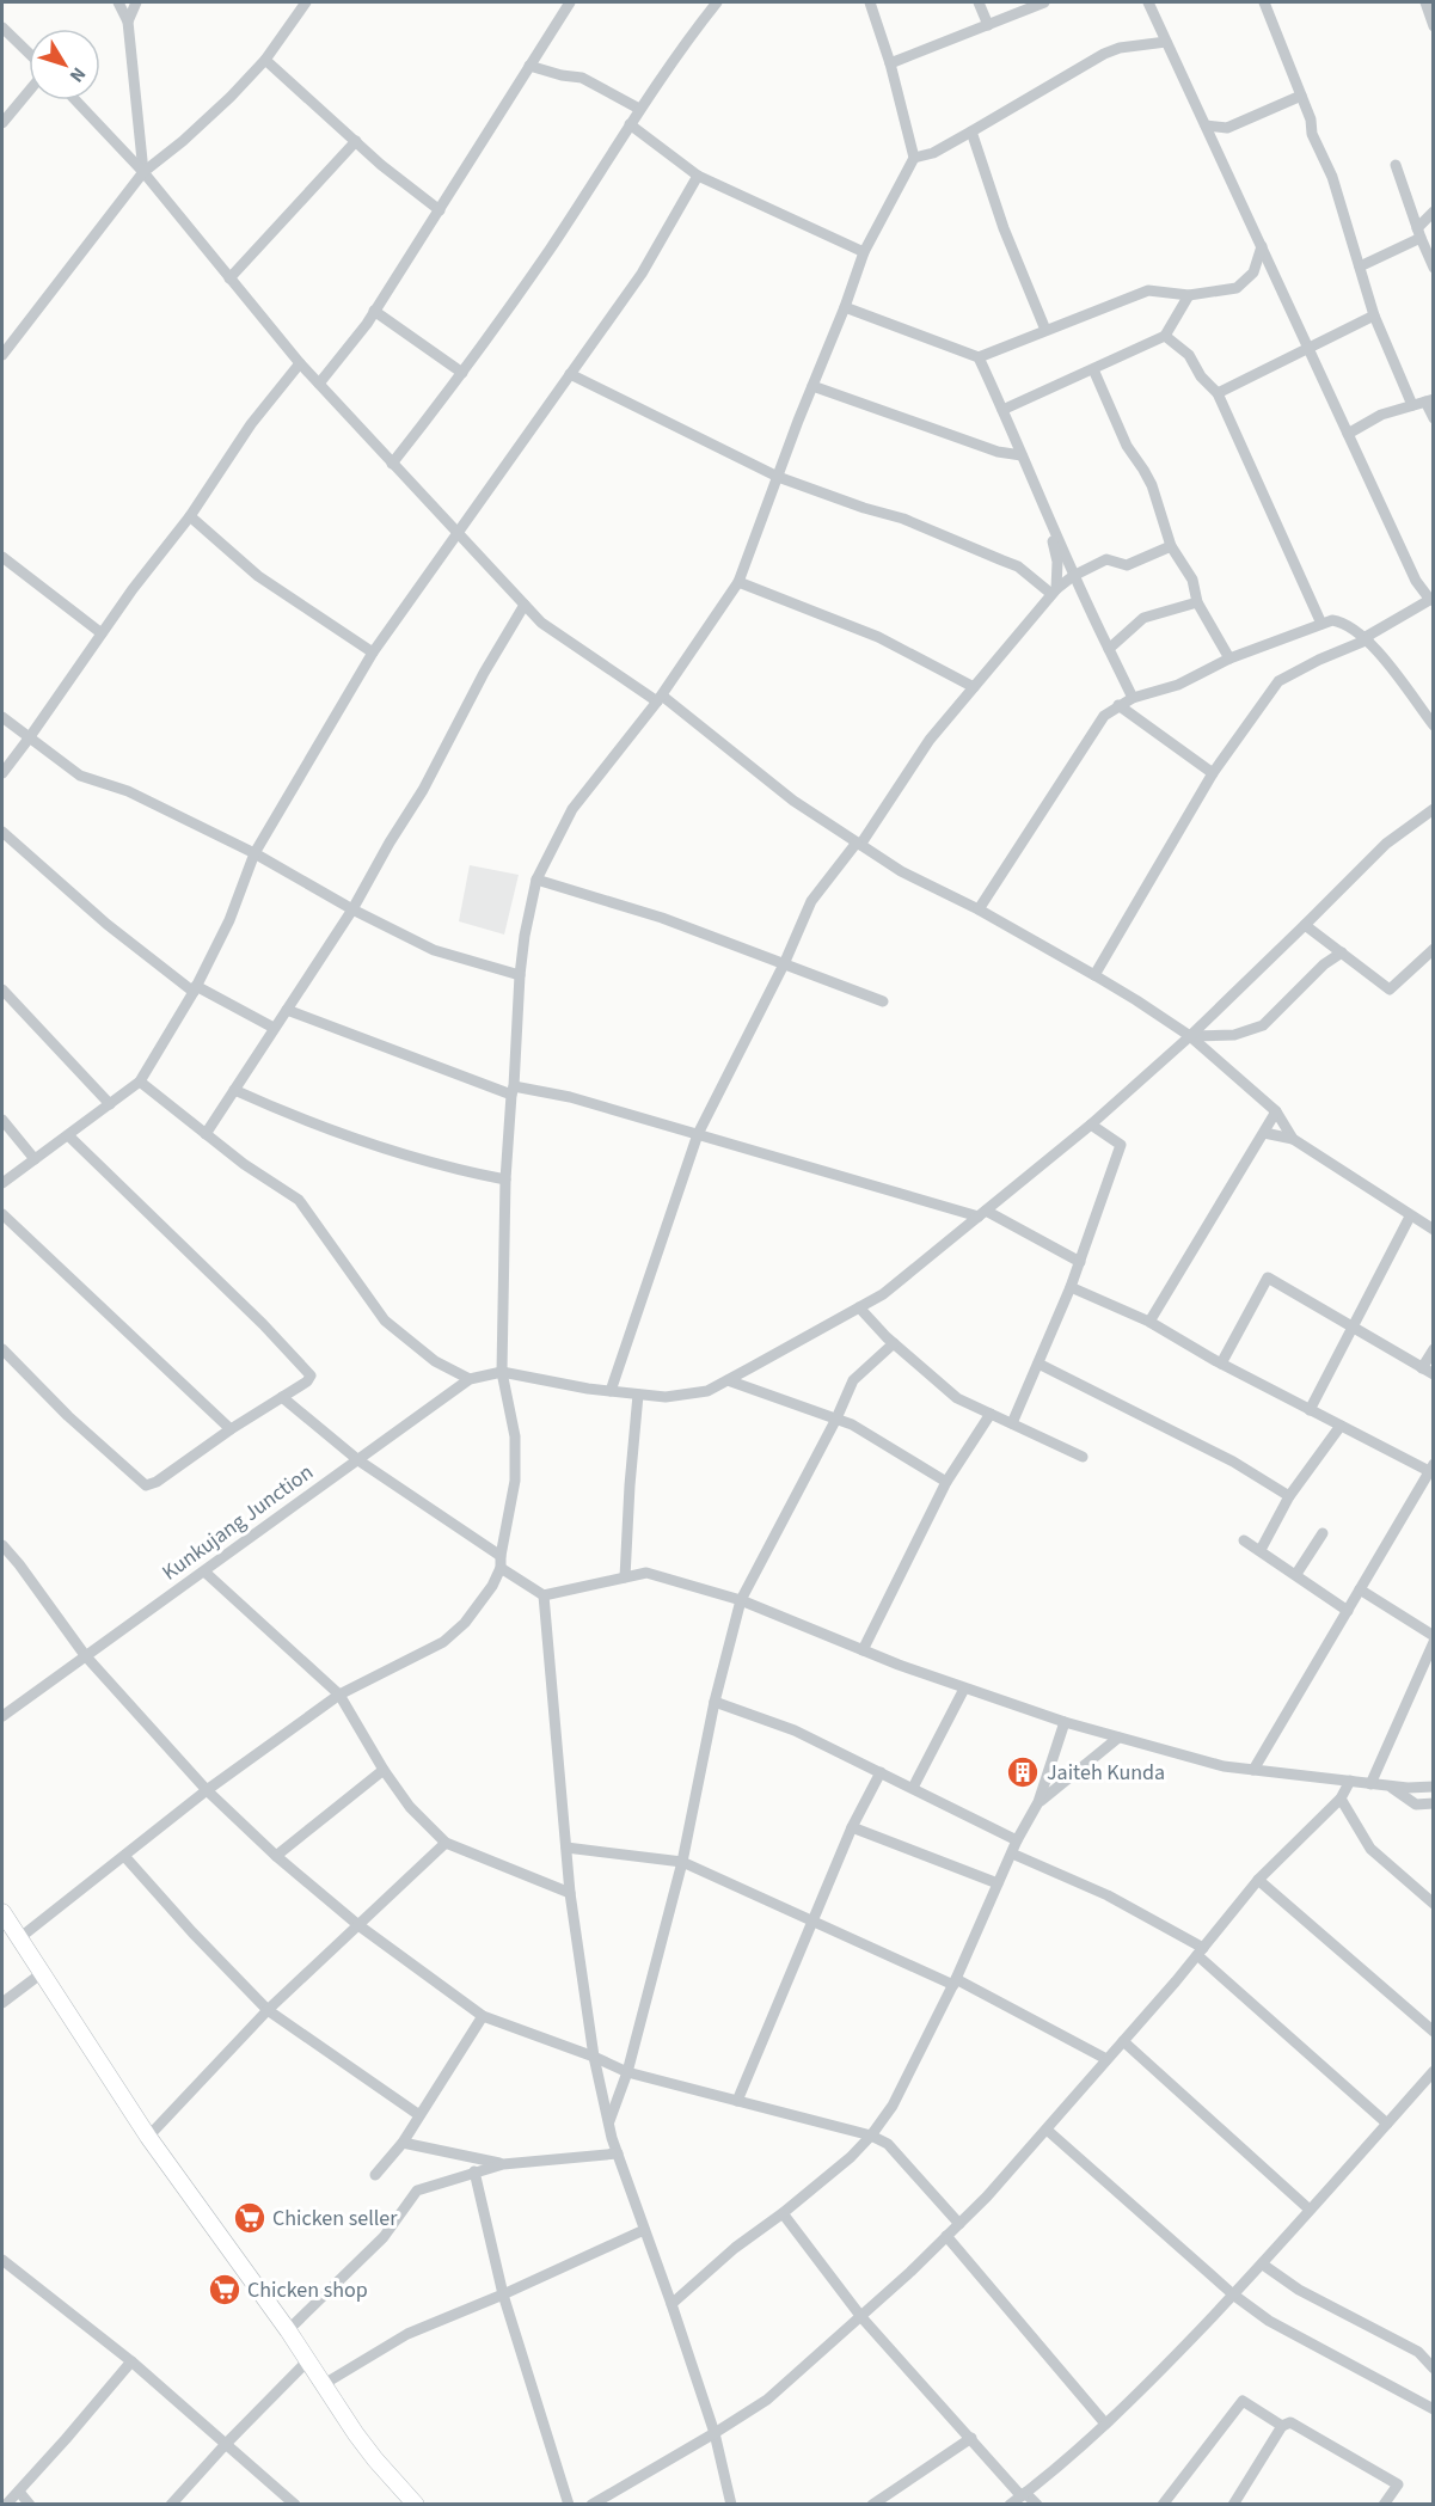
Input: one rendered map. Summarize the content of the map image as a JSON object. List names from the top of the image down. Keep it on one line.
{"streets":{"street":["Kunkujang Junction"]},"places":{"building":["Jaiteh Kunda"],"supermarket":["Chicken seller","Chicken shop"]},"north":"bottom right"}
